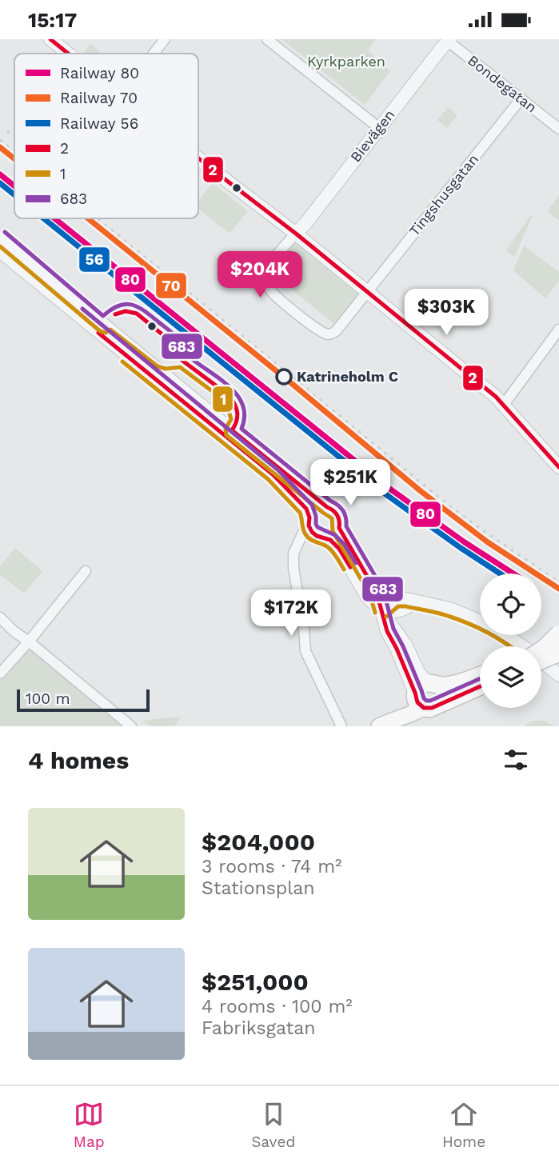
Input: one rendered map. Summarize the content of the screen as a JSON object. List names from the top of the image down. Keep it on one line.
{"streets":{"street":["Bondegatan","Bievägen","Tingshusgatan"]},"crossings":[["Bondegatan","Bievägen"],["Bondegatan","Tingshusgatan"],["Bievägen","Tingshusgatan"]],"parks":["Kyrkparken"],"places":["Katrineholm C"],"lines":["transit line 2","rail line 70","rail line 80","rail line 56","transit line 683","transit line 1"],"legend":["Railway 80","Railway 70","Railway 56","2","1","683"],"scale_bar":"100 m","page":{"status":"15:17","price":["$204K","$303K","$251K","$172K"],"scale":"100 m","heading":"4 homes","list":[{"name":"$204,000","note":"3 rooms · 74 m² · Stationsplan"},{"name":"$251,000","note":"4 rooms · 100 m² · Fabriksgatan"}],"tabs":["Map","Saved","Home"]}}
